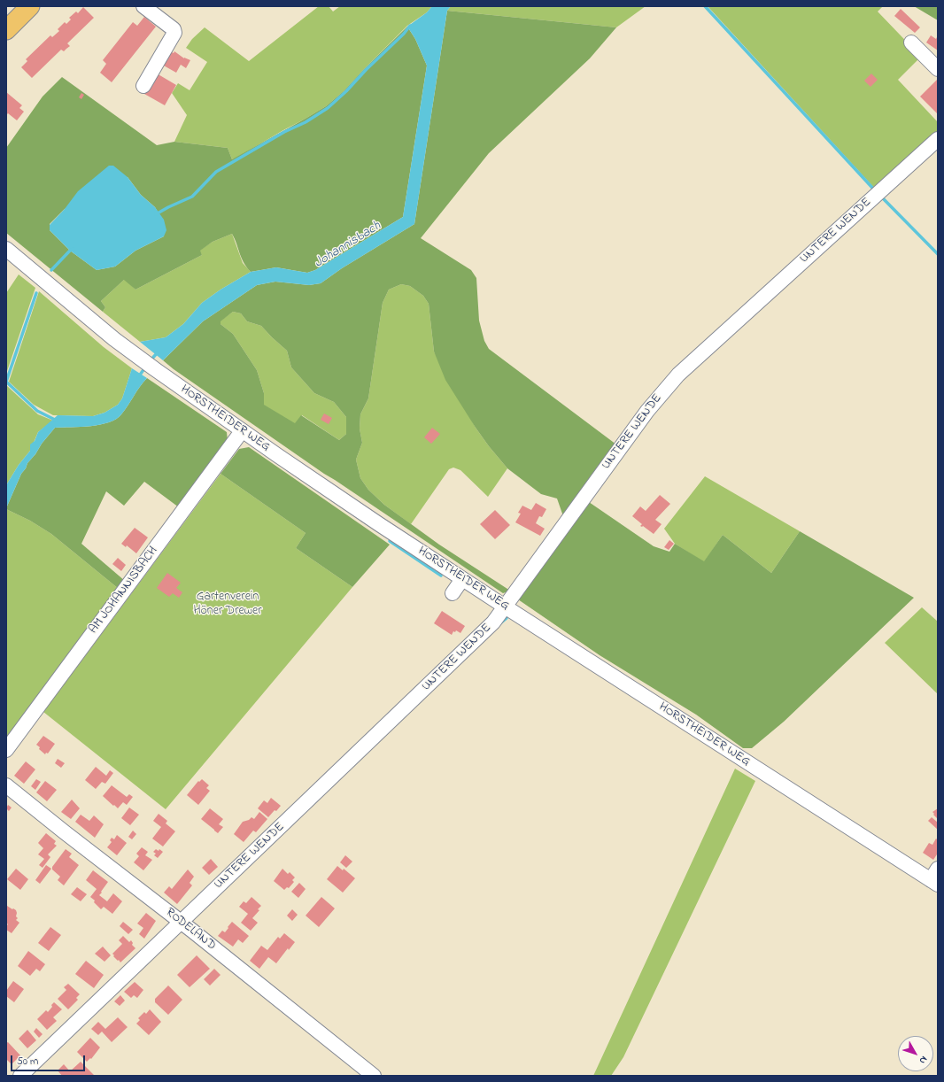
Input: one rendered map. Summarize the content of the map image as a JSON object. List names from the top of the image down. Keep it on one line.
{"streets":{"street":["UNTERE WENDE","HORSTHEIDER WEG","AM JOHANNISBACH","RODELAND"]},"crossings":[["UNTERE WENDE","HORSTHEIDER WEG"],["UNTERE WENDE","RODELAND"],["HORSTHEIDER WEG","AM JOHANNISBACH"]],"water":["Johannisbach"],"parks":["Gartenverein Höner Drewer"],"scale_bar":"50 m","north":"bottom right"}
